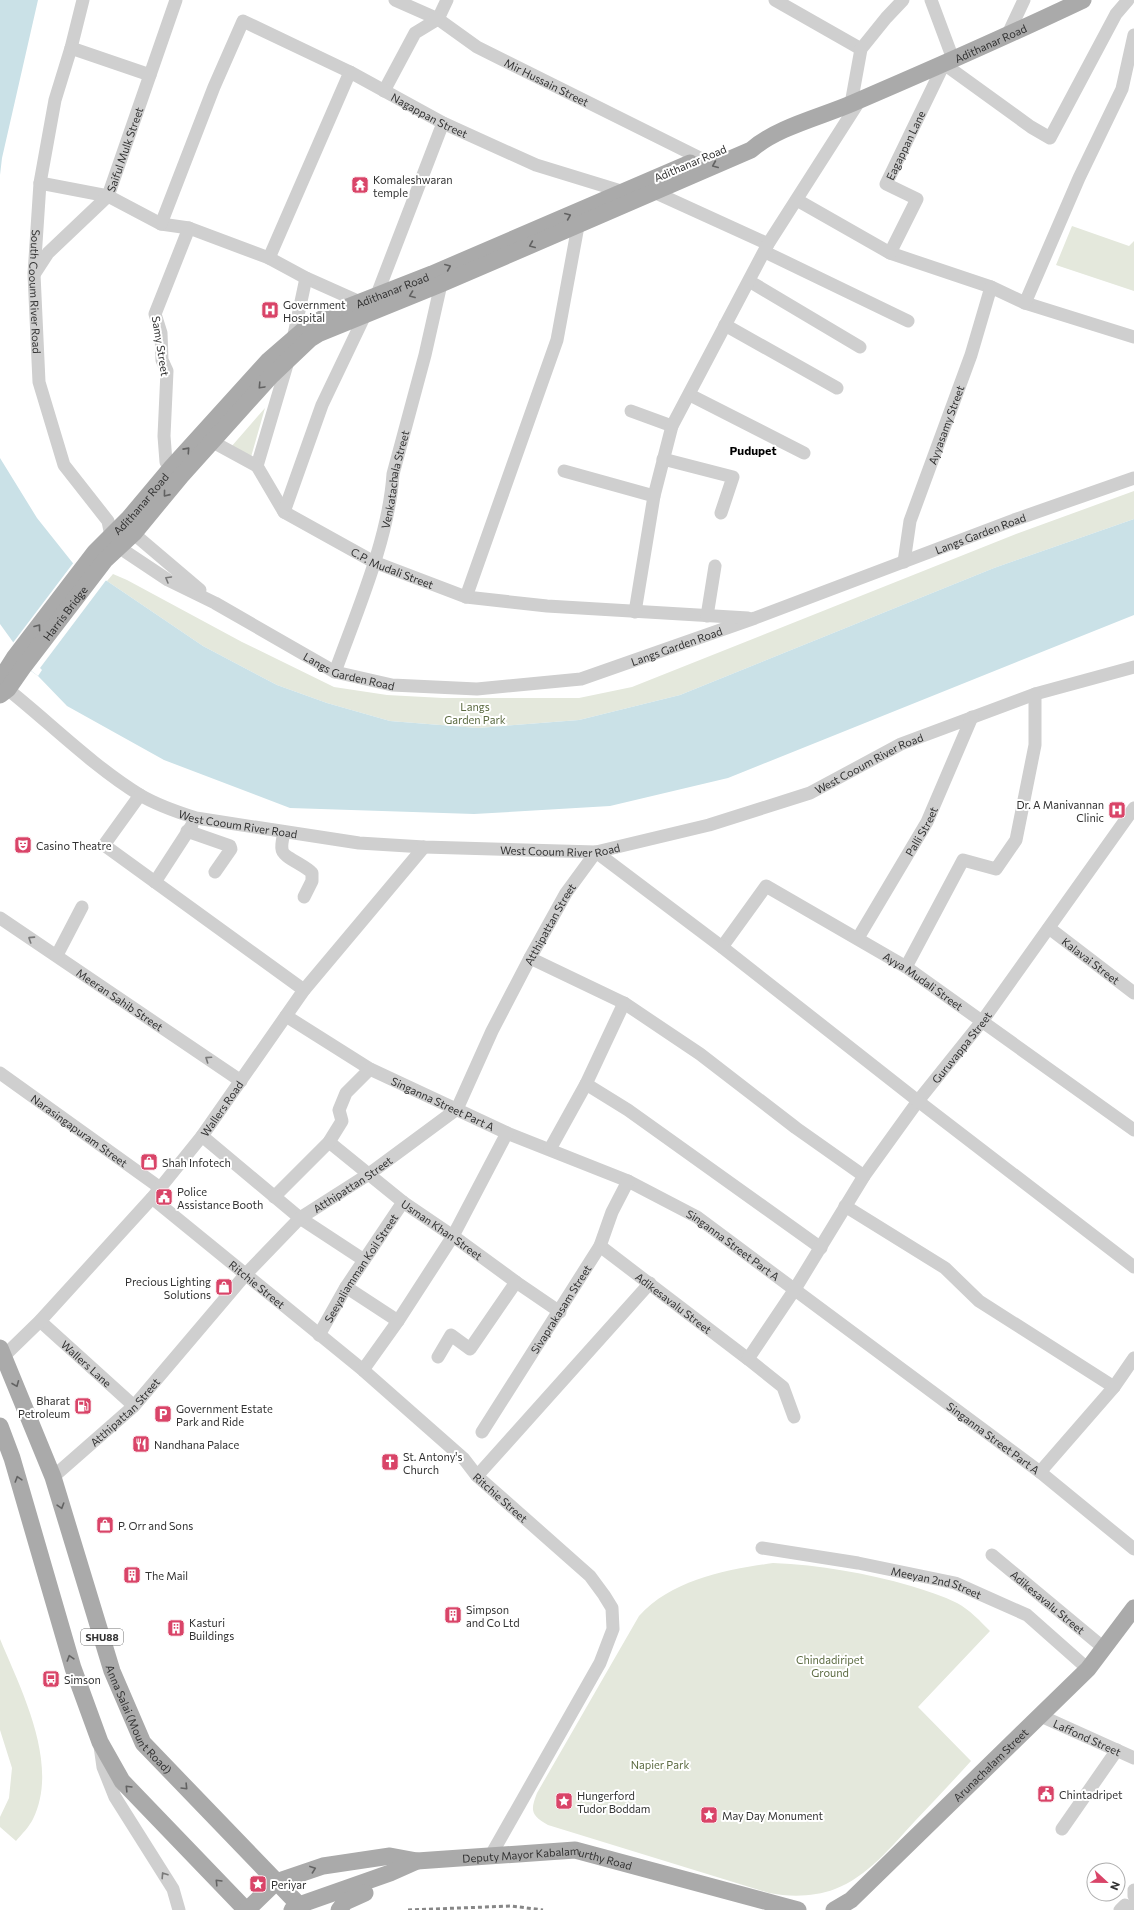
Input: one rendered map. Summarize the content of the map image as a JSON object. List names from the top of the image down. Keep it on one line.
{"streets":{"main road":["Adithanar Road","Harris Bridge","SHU88","Anna Salai (Mount Road)","Arunachalam Street","Deputy Mayor Kabalamurthy Road"],"street":["Mir Hussain Street","Nagappan Street","Eagappan Lane","Saiful Mulk Street","South Cooum River Road","Samy Street","Ayyasamy Street","Venkatachala Street","Langs Garden Road","C.P. Mudali Street","West Cooum River Road","Palli Street","Atthipattan Street","Kalavai Street","Ayya Mudali Street","Meeran Sahib Street","Guruvappa Street","Singanna Street Part A","Wallers Road","Narasingapuram Street","Usman Khan Street","Seeyaliamman Koil Street","Ritchie Street","Adikesavalu Street","Sivaprakasam Street","Wallers Lane","Meeyan 2nd Street","Laffond Street"]},"crossings":[["Adithanar Road","Mir Hussain Street"],["Adithanar Road","Nagappan Street"],["Adithanar Road","Eagappan Lane"],["Adithanar Road","South Cooum River Road"],["Adithanar Road","Samy Street"],["Adithanar Road","Venkatachala Street"],["Adithanar Road","Langs Garden Road"],["Adithanar Road","Harris Bridge"],["Saiful Mulk Street","South Cooum River Road"],["South Cooum River Road","Langs Garden Road"],["Ayyasamy Street","Langs Garden Road"],["Venkatachala Street","Langs Garden Road"],["Venkatachala Street","C.P. Mudali Street"],["Langs Garden Road","C.P. Mudali Street"],["Harris Bridge","West Cooum River Road"],["West Cooum River Road","Palli Street"],["West Cooum River Road","Atthipattan Street"],["West Cooum River Road","Wallers Road"],["Palli Street","Ayya Mudali Street"],["Atthipattan Street","Singanna Street Part A"],["Atthipattan Street","Usman Khan Street"],["Atthipattan Street","Ritchie Street"],["Atthipattan Street","Wallers Lane"],["Atthipattan Street","Anna Salai (Mount Road)"],["Kalavai Street","Guruvappa Street"],["Ayya Mudali Street","Guruvappa Street"],["Meeran Sahib Street","Wallers Road"],["Guruvappa Street","Singanna Street Part A"],["Guruvappa Street","Adikesavalu Street"],["Singanna Street Part A","Wallers Road"],["Singanna Street Part A","Sivaprakasam Street"],["Wallers Road","Narasingapuram Street"],["Wallers Road","Ritchie Street"],["Wallers Road","Wallers Lane"],["Wallers Road","Anna Salai (Mount Road)"],["Narasingapuram Street","Ritchie Street"],["Usman Khan Street","Seeyaliamman Koil Street"],["Usman Khan Street","Sivaprakasam Street"],["Seeyaliamman Koil Street","Ritchie Street"],["Ritchie Street","Deputy Mayor Kabalamurthy Road"],["Adikesavalu Street","Sivaprakasam Street"],["Adikesavalu Street","Arunachalam Street"],["Meeyan 2nd Street","Arunachalam Street"],["Anna Salai (Mount Road)","Deputy Mayor Kabalamurthy Road"],["Laffond Street","Arunachalam Street"]],"districts":["Pudupet"],"parks":["Langs Garden Park","Chindadiripet Ground","Napier Park"],"places":{"temple":["Komaleshwaran temple"],"hospital":["Government Hospital","Dr. A Manivannan Clinic"],"theatre":["Casino Theatre"],"shop":["Shah Infotech","Precious Lighting Solutions","P. Orr and Sons"],"public building":["Police Assistance Booth","Chintadripet"],"fuel station":["Bharat Petroleum"],"parking":["Government Estate Park and Ride"],"restaurant":["Nandhana Palace"],"church":["St. Antony's Church"],"building":["The Mail","Simpson and Co Ltd","Kasturi Buildings"],"bus stop":["Simson"],"place":["Hungerford Tudor Boddam","May Day Monument","Periyar"]},"north":"right"}
